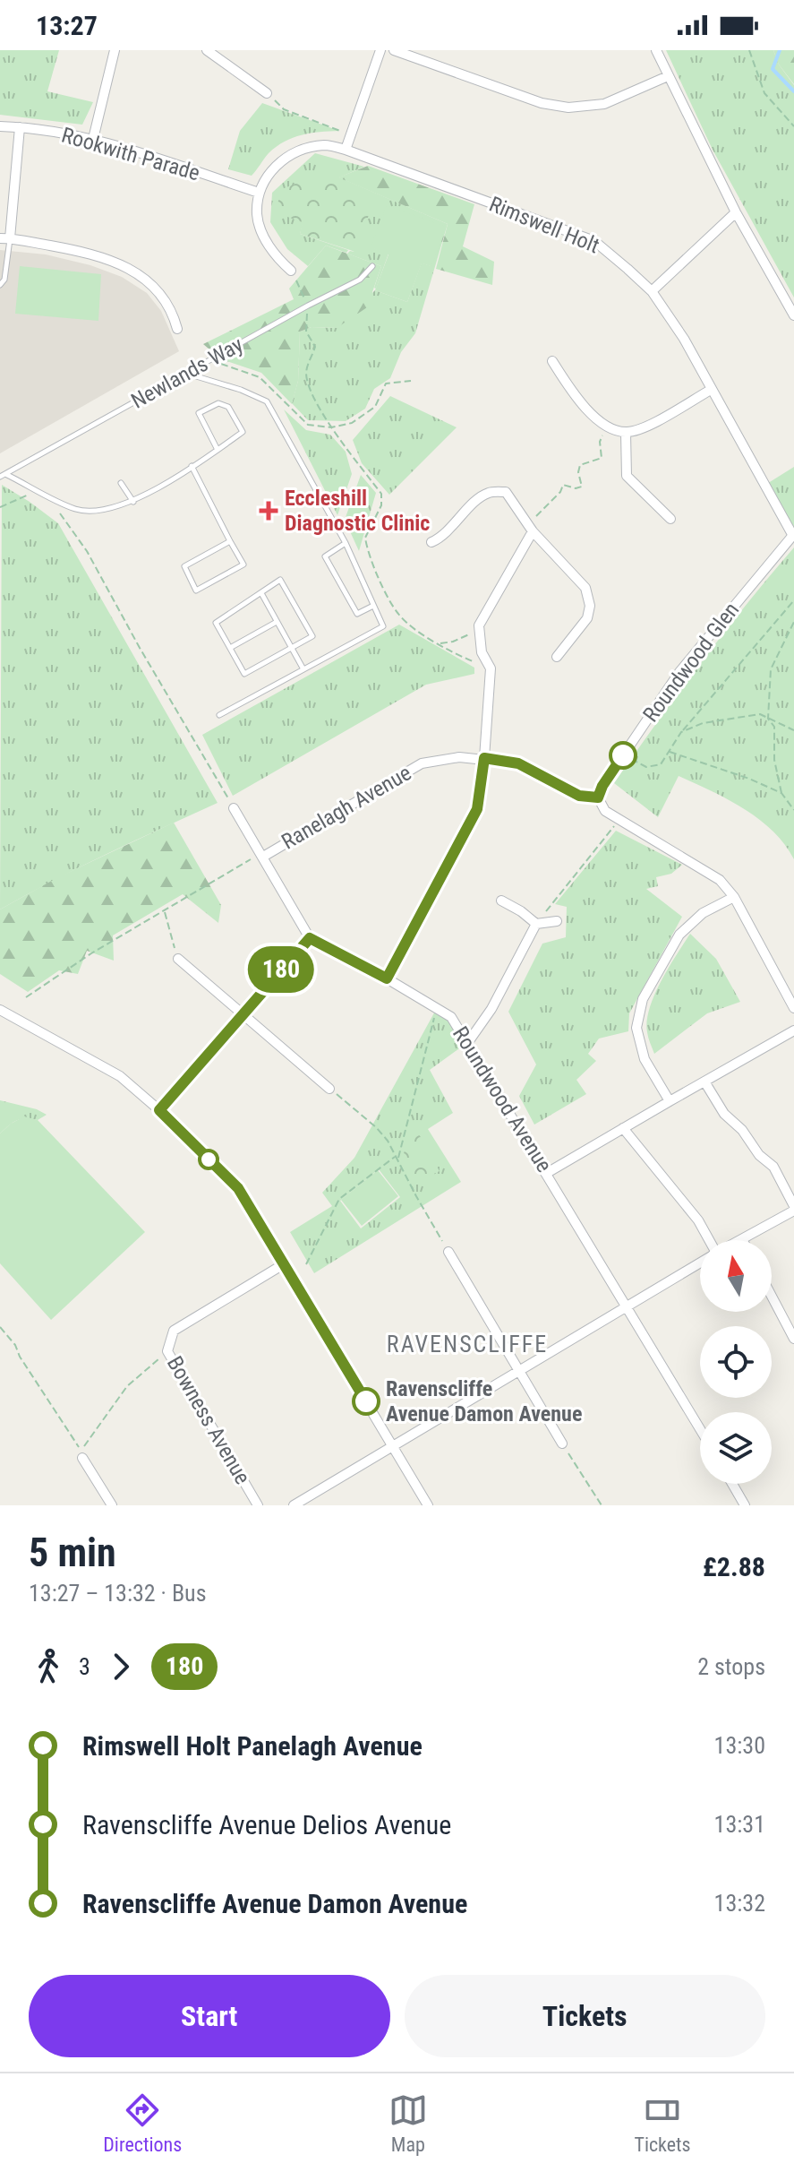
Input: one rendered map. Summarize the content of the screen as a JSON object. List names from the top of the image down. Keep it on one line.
{"streets":{"street":["Rookwith Parade","Rimswell Holt","Roundwood Glen","Ranelagh Avenue","Roundwood Avenue","Bowness Avenue"],"lane":["Newlands Way"]},"crossings":[["Rookwith Parade","Rimswell Holt"],["Rimswell Holt","Roundwood Glen"],["Roundwood Glen","Ranelagh Avenue"]],"districts":["RAVENSCLIFFE"],"places":{"health":["Eccleshill Diagnostic Clinic"],"other":["Ravenscliffe Avenue Damon Avenue"]},"lines":["bus line 180"],"north":"top","page":{"status":"13:27","on_map":"180","heading":["5 min","13:27 – 13:32 · Bus","£2.88"],"legs":["3","180","2 stops"],"list":[{"name":"Rimswell Holt Panelagh Avenue","value":"13:30"},{"name":"Ravenscliffe Avenue Delios Avenue","value":"13:31"},{"name":"Ravenscliffe Avenue Damon Avenue","value":"13:32"}],"buttons":["Start","Tickets"],"tabs":["Directions","Map","Tickets"]}}
